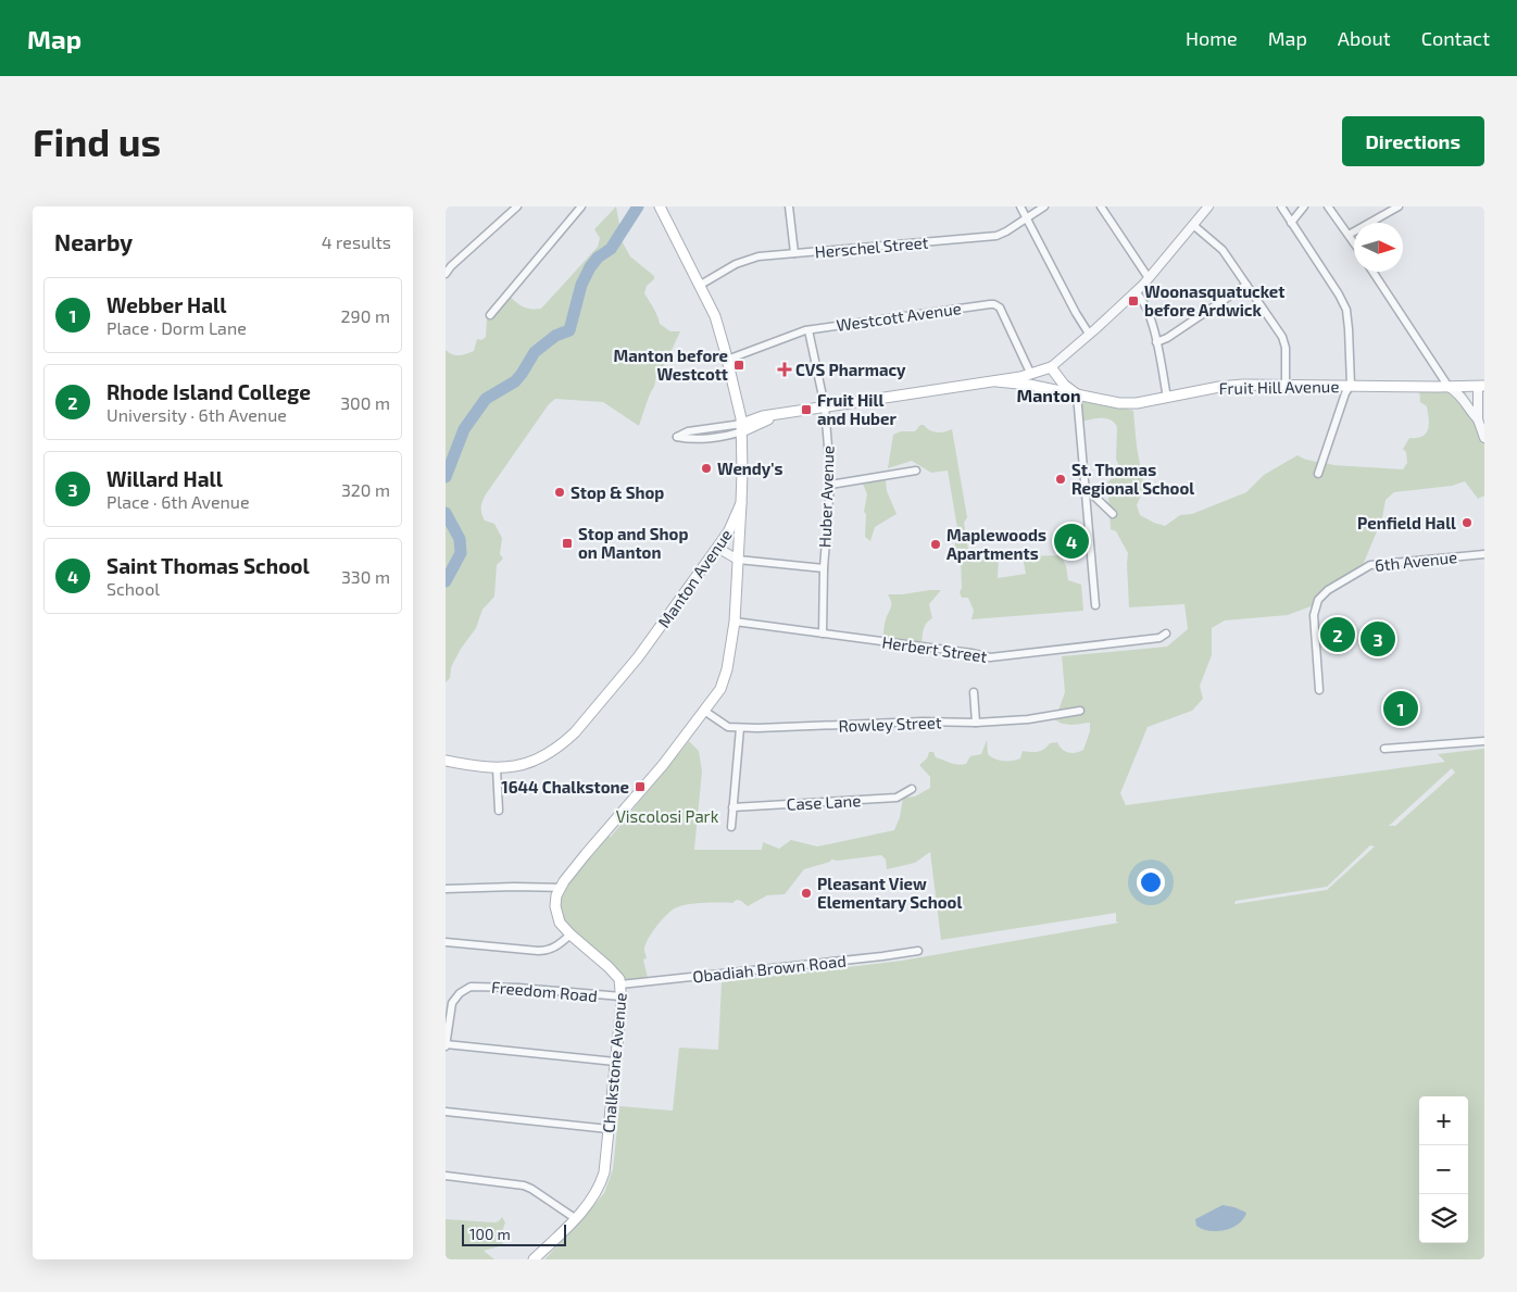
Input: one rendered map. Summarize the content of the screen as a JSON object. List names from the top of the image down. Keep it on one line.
{"streets":{"main road":["Fruit Hill Avenue","Manton Avenue","Chalkstone Avenue"],"street":["Herschel Street","Westcott Avenue","Huber Avenue","6th Avenue","Herbert Street","Rowley Street","Case Lane","Obadiah Brown Road","Freedom Road"]},"crossings":[["Herschel Street","Manton Avenue"],["Westcott Avenue","Fruit Hill Avenue"],["Westcott Avenue","Huber Avenue"],["Westcott Avenue","Manton Avenue"],["Fruit Hill Avenue","Huber Avenue"],["Fruit Hill Avenue","Manton Avenue"],["Huber Avenue","Herbert Street"],["Manton Avenue","Chalkstone Avenue"],["Herbert Street","Chalkstone Avenue"],["Rowley Street","Chalkstone Avenue"],["Obadiah Brown Road","Chalkstone Avenue"],["Freedom Road","Chalkstone Avenue"]],"districts":["Manton"],"parks":["Viscolosi Park"],"places":{"transit":["Woonasquatucket before Ardwick","Manton before Westcott","Fruit Hill and Huber","Stop and Shop on Manton","1644 Chalkstone"],"health":["CVS Pharmacy"],"other":["Wendy's","St. Thomas Regional School","Stop & Shop","Penfield Hall","Maplewoods Apartments","Pleasant View Elementary School"]},"scale_bar":"100 m","north":"right","page":{"header":"Map","nav":["Home","Map","About","Contact"],"buttons":"Directions","title":"Find us","heading":["Nearby","4 results"],"list":[{"mark":"1","name":"Webber Hall","note":"Place · Dorm Lane","value":"290 m"},{"mark":"2","name":"Rhode Island College","note":"University · 6th Avenue","value":"300 m"},{"mark":"3","name":"Willard Hall","note":"Place · 6th Avenue","value":"320 m"},{"mark":"4","name":"Saint Thomas School","note":"School","value":"330 m"}],"pins":["4","2","3","1"],"map_buttons":["+","−"],"scale":"100 m"}}
